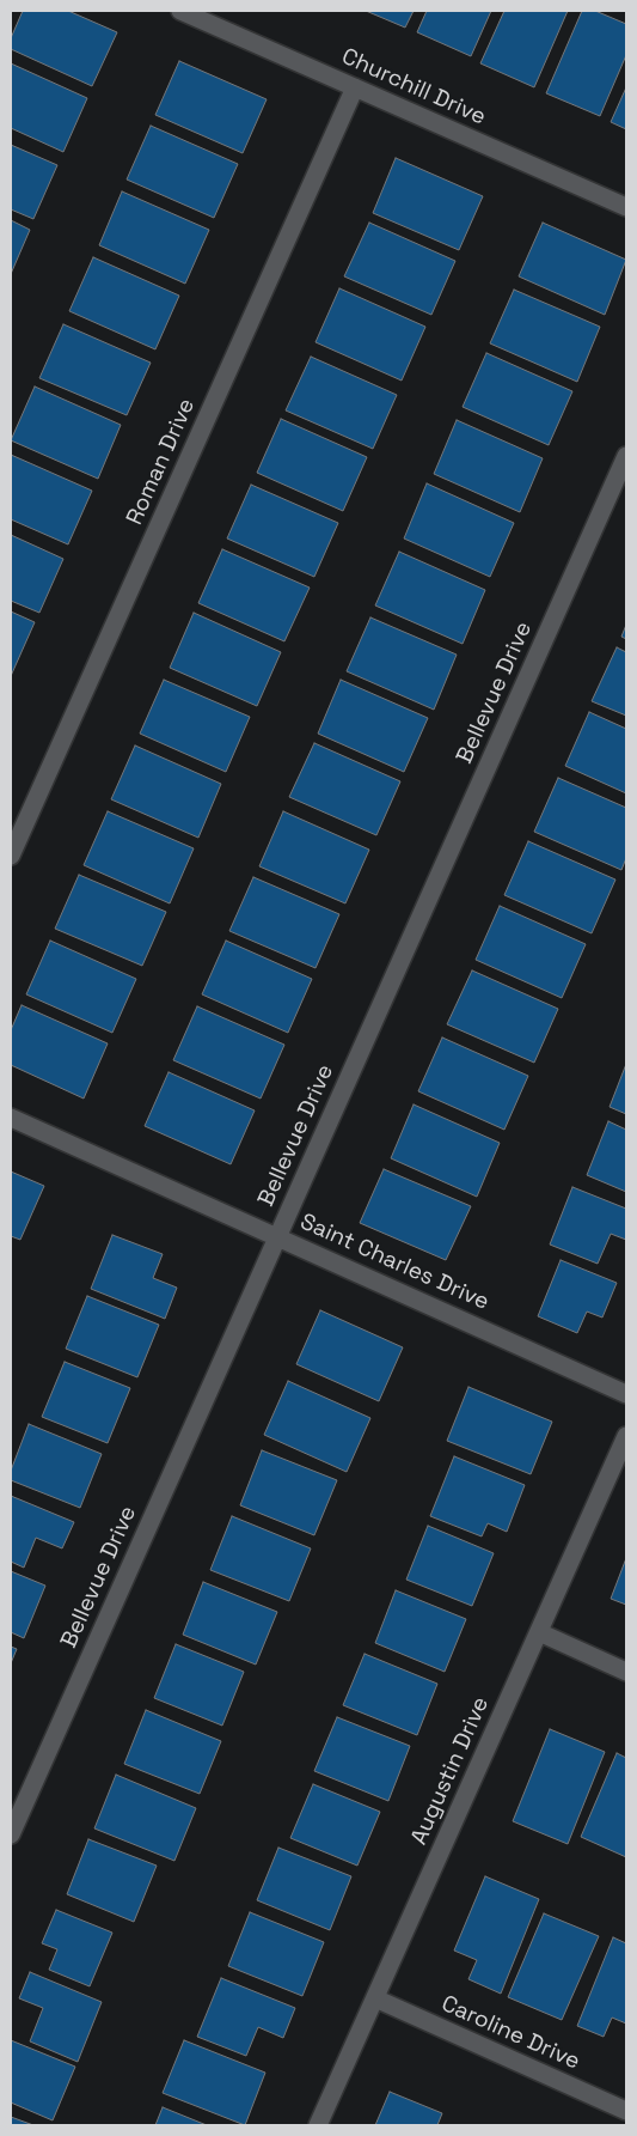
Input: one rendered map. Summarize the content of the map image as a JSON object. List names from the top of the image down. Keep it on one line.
{"streets":{"street":["Churchill Drive","Roman Drive","Bellevue Drive","Saint Charles Drive","Augustin Drive","Caroline Drive"]},"crossings":[["Churchill Drive","Roman Drive"],["Bellevue Drive","Saint Charles Drive"],["Augustin Drive","Caroline Drive"]]}
